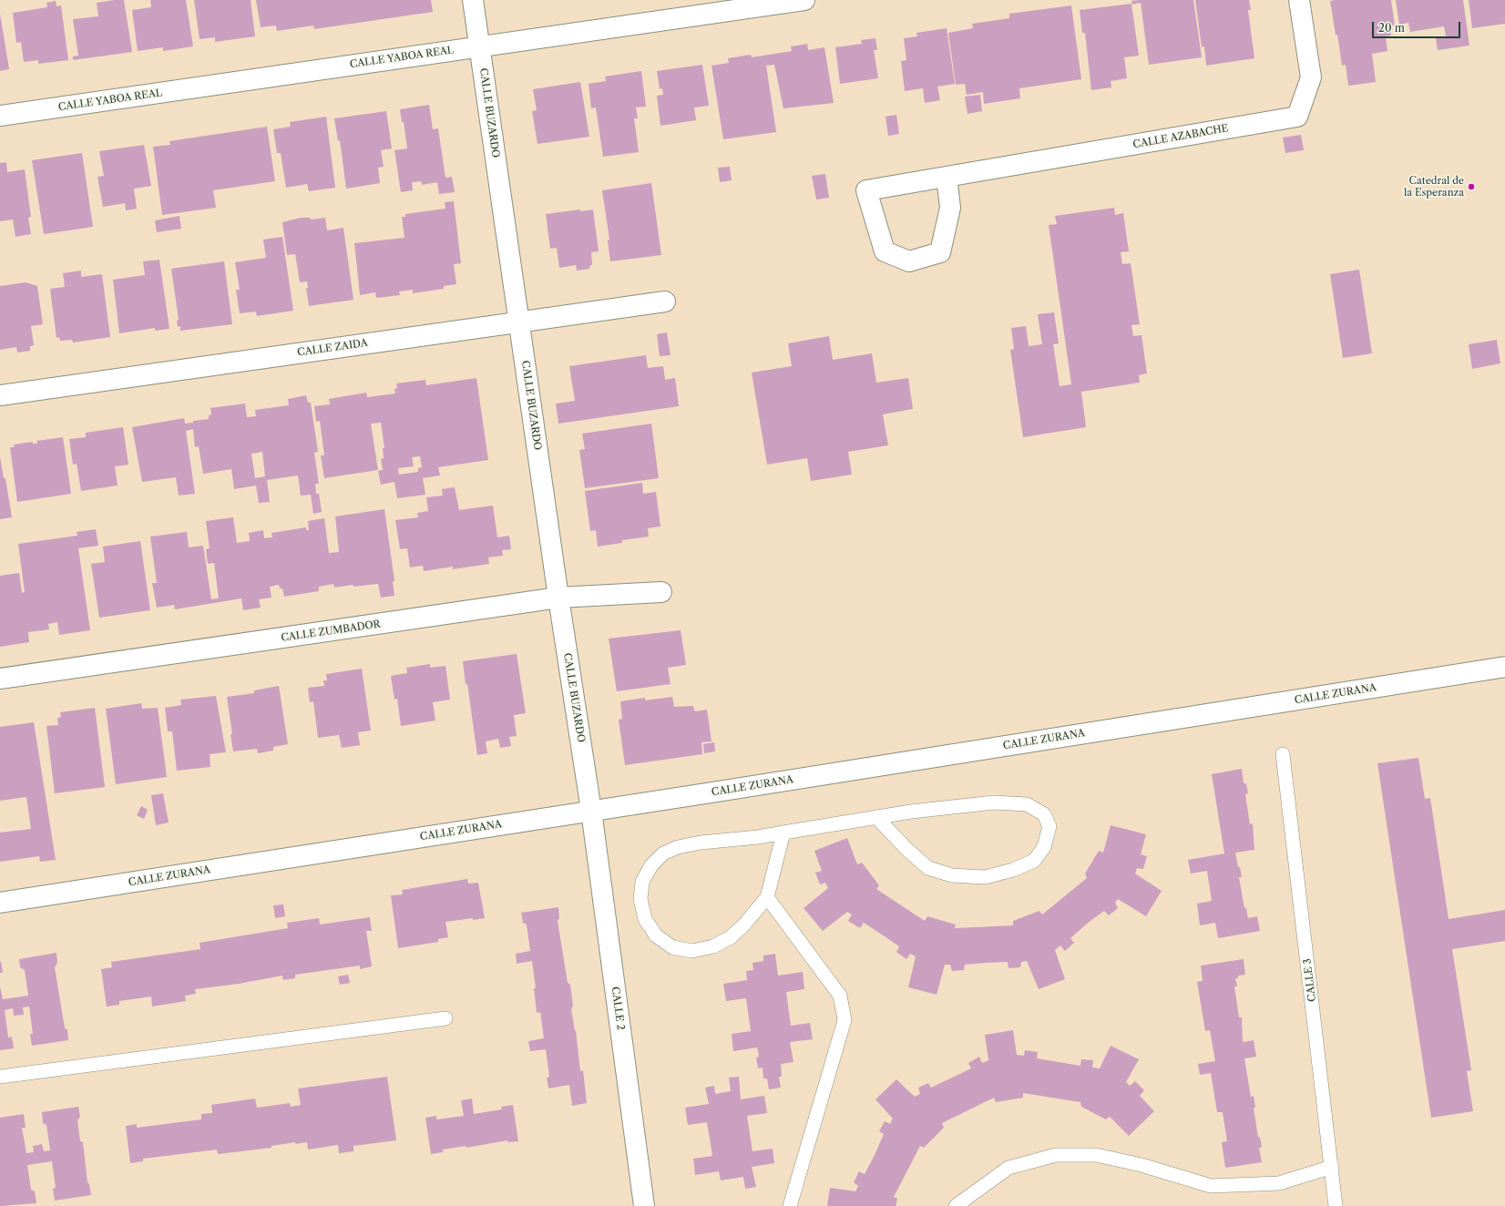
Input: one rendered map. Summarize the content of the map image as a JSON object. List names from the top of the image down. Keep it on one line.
{"streets":{"street":["CALLE YABOA REAL","CALLE BUZARDO","CALLE AZABACHE","CALLE ZAIDA","CALLE ZUMBADOR","CALLE ZURANA","CALLE 2"],"lane":["CALLE 3"]},"crossings":[["CALLE YABOA REAL","CALLE BUZARDO"],["CALLE BUZARDO","CALLE ZAIDA"],["CALLE BUZARDO","CALLE ZUMBADOR"],["CALLE BUZARDO","CALLE ZURANA"],["CALLE BUZARDO","CALLE 2"],["CALLE ZURANA","CALLE 2"]],"places":["Catedral de la Esperanza"],"scale_bar":"20 m"}
